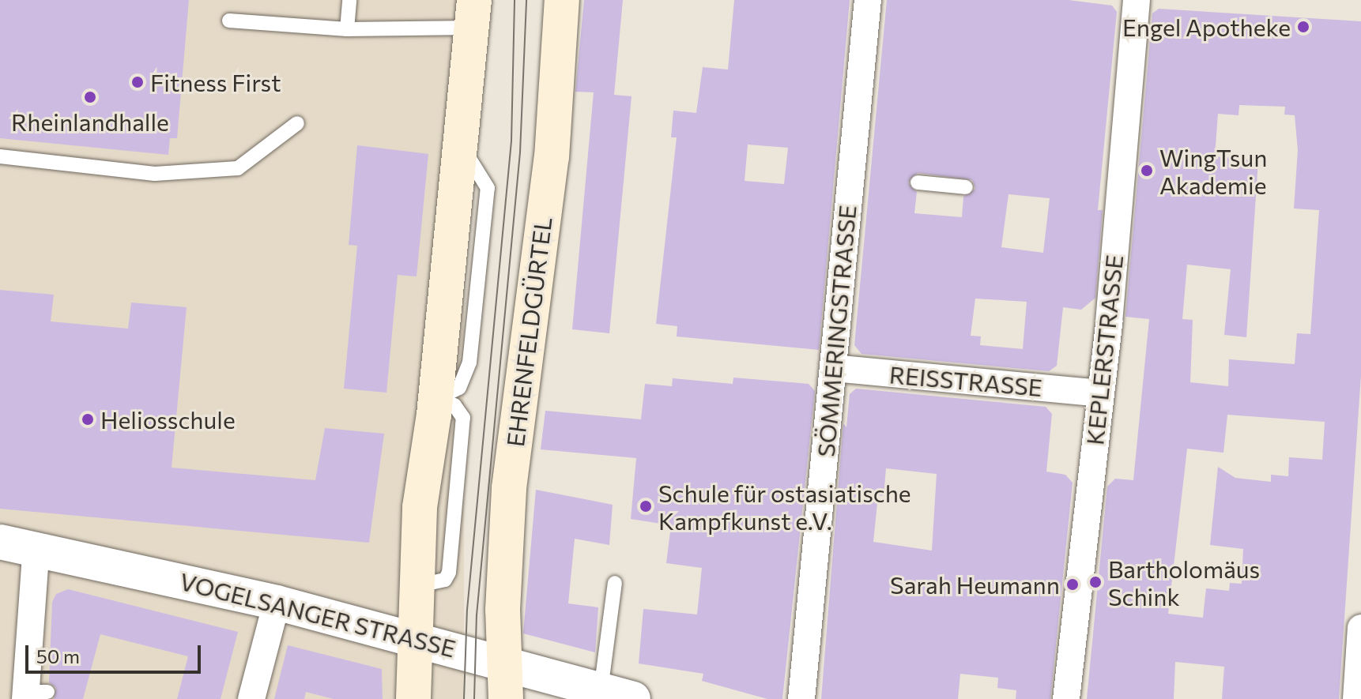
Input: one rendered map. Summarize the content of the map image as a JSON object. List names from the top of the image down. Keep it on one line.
{"streets":{"main road":["EHRENFELDGÜRTEL"],"street":["SÖMMERINGSTRASSE","KEPLERSTRASSE","REISSTRASSE","VOGELSANGER STRASSE"]},"crossings":[["SÖMMERINGSTRASSE","REISSTRASSE"],["EHRENFELDGÜRTEL","VOGELSANGER STRASSE"],["KEPLERSTRASSE","REISSTRASSE"]],"places":["Engel Apotheke","Fitness First","Rheinlandhalle","WingTsun Akademie","Heliosschule","Schule für ostasiatische Kampfkunst e.V.","Bartholomäus Schink","Sarah Heumann"],"scale_bar":"50 m"}
